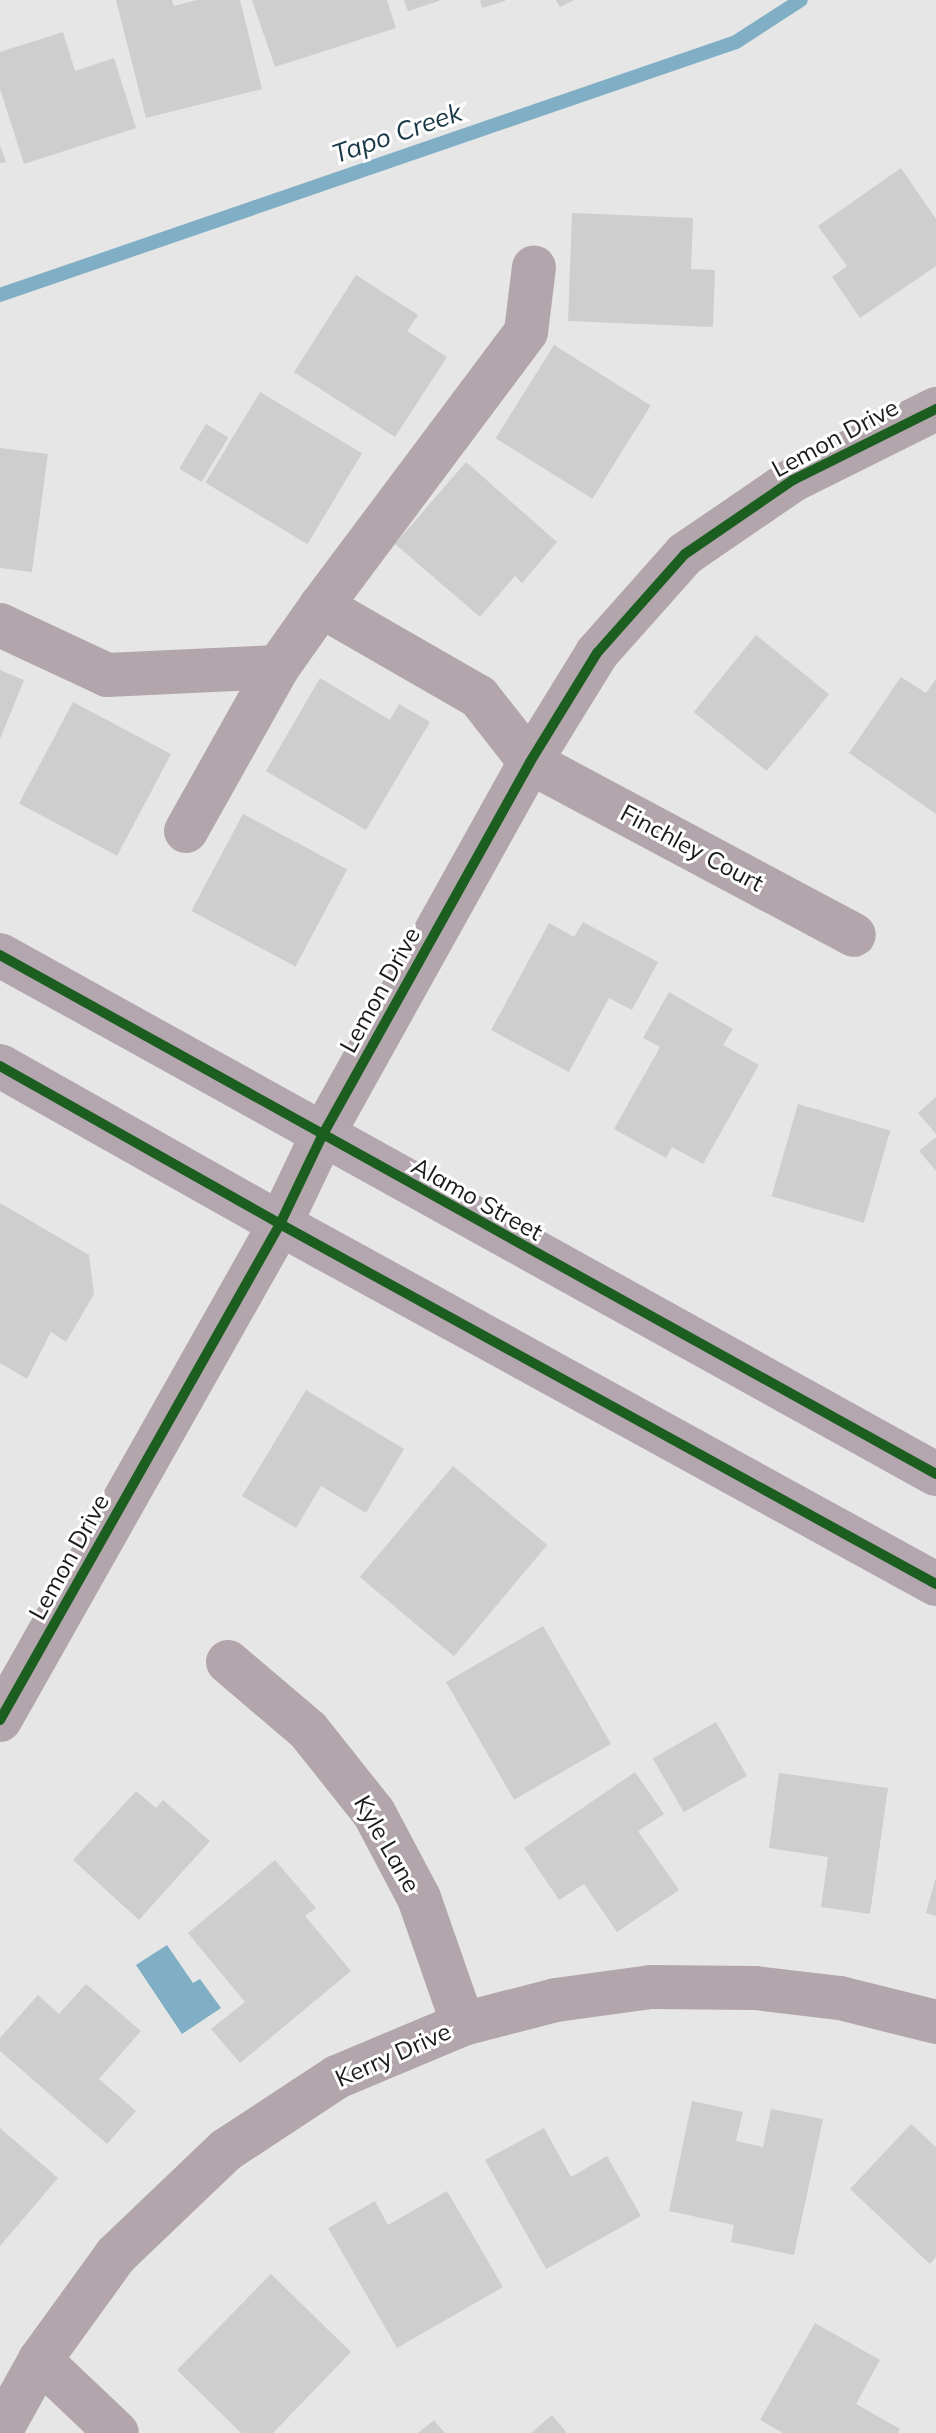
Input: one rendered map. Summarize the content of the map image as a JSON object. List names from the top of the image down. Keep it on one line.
{"streets":{"main road":["Alamo Street"],"street":["Lemon Drive","Finchley Court","Kyle Lane","Kerry Drive"]},"crossings":[["Lemon Drive","Finchley Court"],["Lemon Drive","Alamo Street"],["Kyle Lane","Kerry Drive"]],"water":["Tapo Creek"]}
